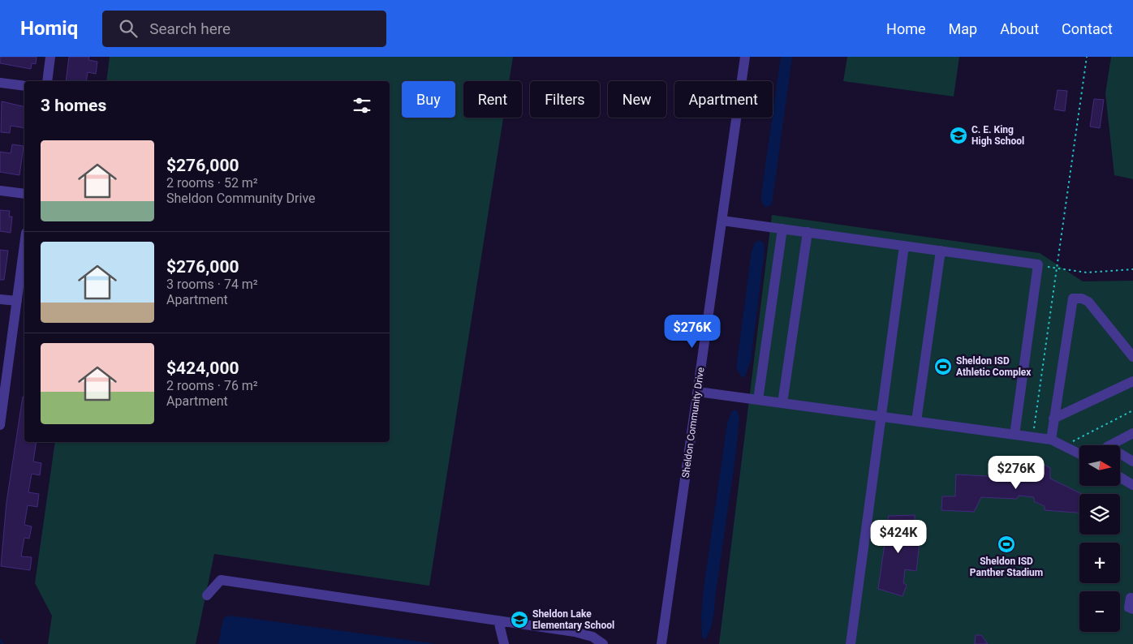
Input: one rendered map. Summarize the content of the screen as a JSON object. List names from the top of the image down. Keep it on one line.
{"streets":{"street":["Sheldon Community Drive"]},"places":{"school or university":["C. E. King High School","Sheldon Lake Elementary School"],"sports":["Sheldon ISD Athletic Complex","Sheldon ISD Panther Stadium"]},"north":"right","page":{"header":"Homiq","search":"Search here","nav":["Home","Map","About","Contact"],"chip":["Buy","Rent","Filters","New","Apartment"],"heading":"3 homes","list":[{"name":"$276,000","note":"2 rooms · 52 m² · Sheldon Community Drive"},{"name":"$276,000","note":"3 rooms · 74 m² · Apartment"},{"name":"$424,000","note":"2 rooms · 76 m² · Apartment"}],"price":["$276K","$276K","$424K"],"map_buttons":["+","−"]}}
